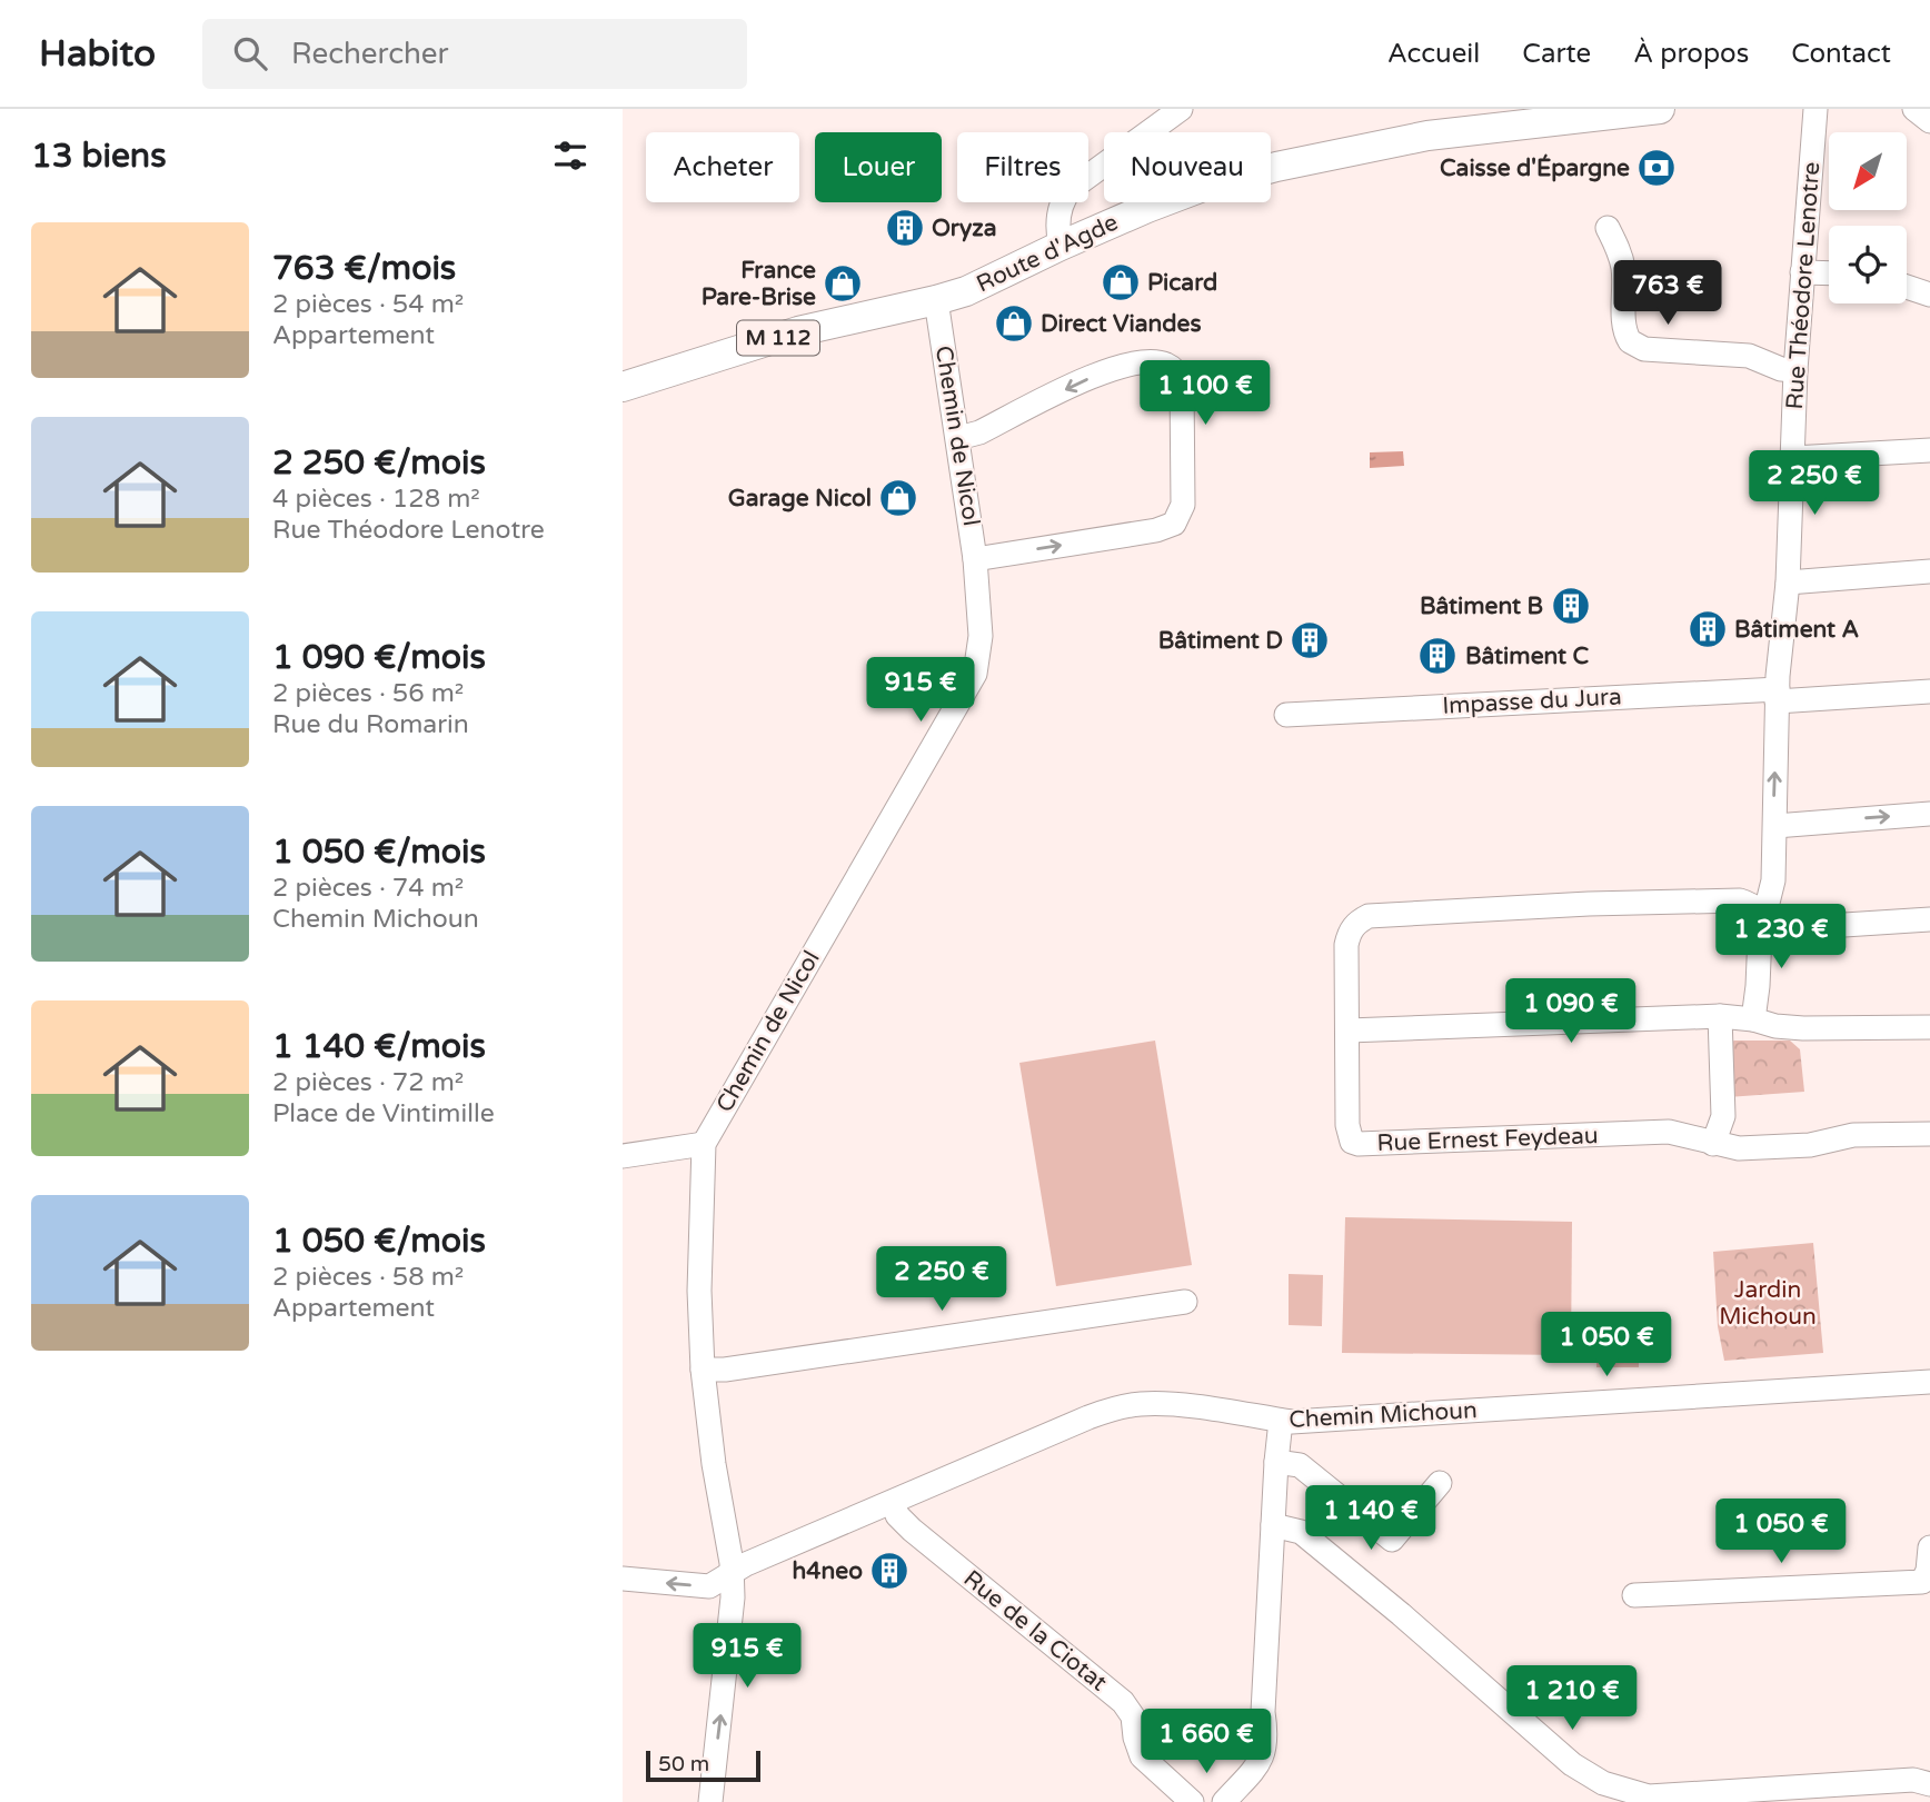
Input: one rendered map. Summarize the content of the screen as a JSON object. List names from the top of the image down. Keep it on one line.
{"streets":{"main road":["Route d'Agde","M 112"],"street":["Rue Théodore Lenotre","Chemin de Nicol","Impasse du Jura","Rue Ernest Feydeau","Chemin Michoun","Rue de la Ciotat"]},"crossings":[["Route d'Agde","Chemin de Nicol"],["Rue Théodore Lenotre","Impasse du Jura"],["Rue Théodore Lenotre","Rue Ernest Feydeau"],["Chemin de Nicol","Chemin Michoun"],["Chemin Michoun","Rue de la Ciotat"]],"parks":["Jardin Michoun"],"places":{"bank":["Caisse d'Épargne"],"building":["Oryza","Bâtiment B","Bâtiment A","Bâtiment D","Bâtiment C","h4neo"],"shop":["Picard","France Pare-Brise","Direct Viandes","Garage Nicol"]},"scale_bar":"50 m","north":"bottom left","page":{"header":"Habito","search":"Rechercher","nav":["Accueil","Carte","À propos","Contact"],"heading":"13 biens","chip":["Acheter","Louer","Filtres","Nouveau"],"list":[{"name":"763 €/mois","note":"2 pièces · 54 m² · Appartement"},{"name":"2 250 €/mois","note":"4 pièces · 128 m² · Rue Théodore Lenotre"},{"name":"1 090 €/mois","note":"2 pièces · 56 m² · Rue du Romarin"},{"name":"1 050 €/mois","note":"2 pièces · 74 m² · Chemin Michoun"},{"name":"1 140 €/mois","note":"2 pièces · 72 m² · Place de Vintimille"},{"name":"1 050 €/mois","note":"2 pièces · 58 m² · Appartement"}],"price":["763 €","1 100 €","2 250 €","915 €","1 230 €","1 090 €","2 250 €","1 050 €","1 140 €","1 050 €","915 €","1 210 €","1 660 €"],"scale":"50 m"}}
